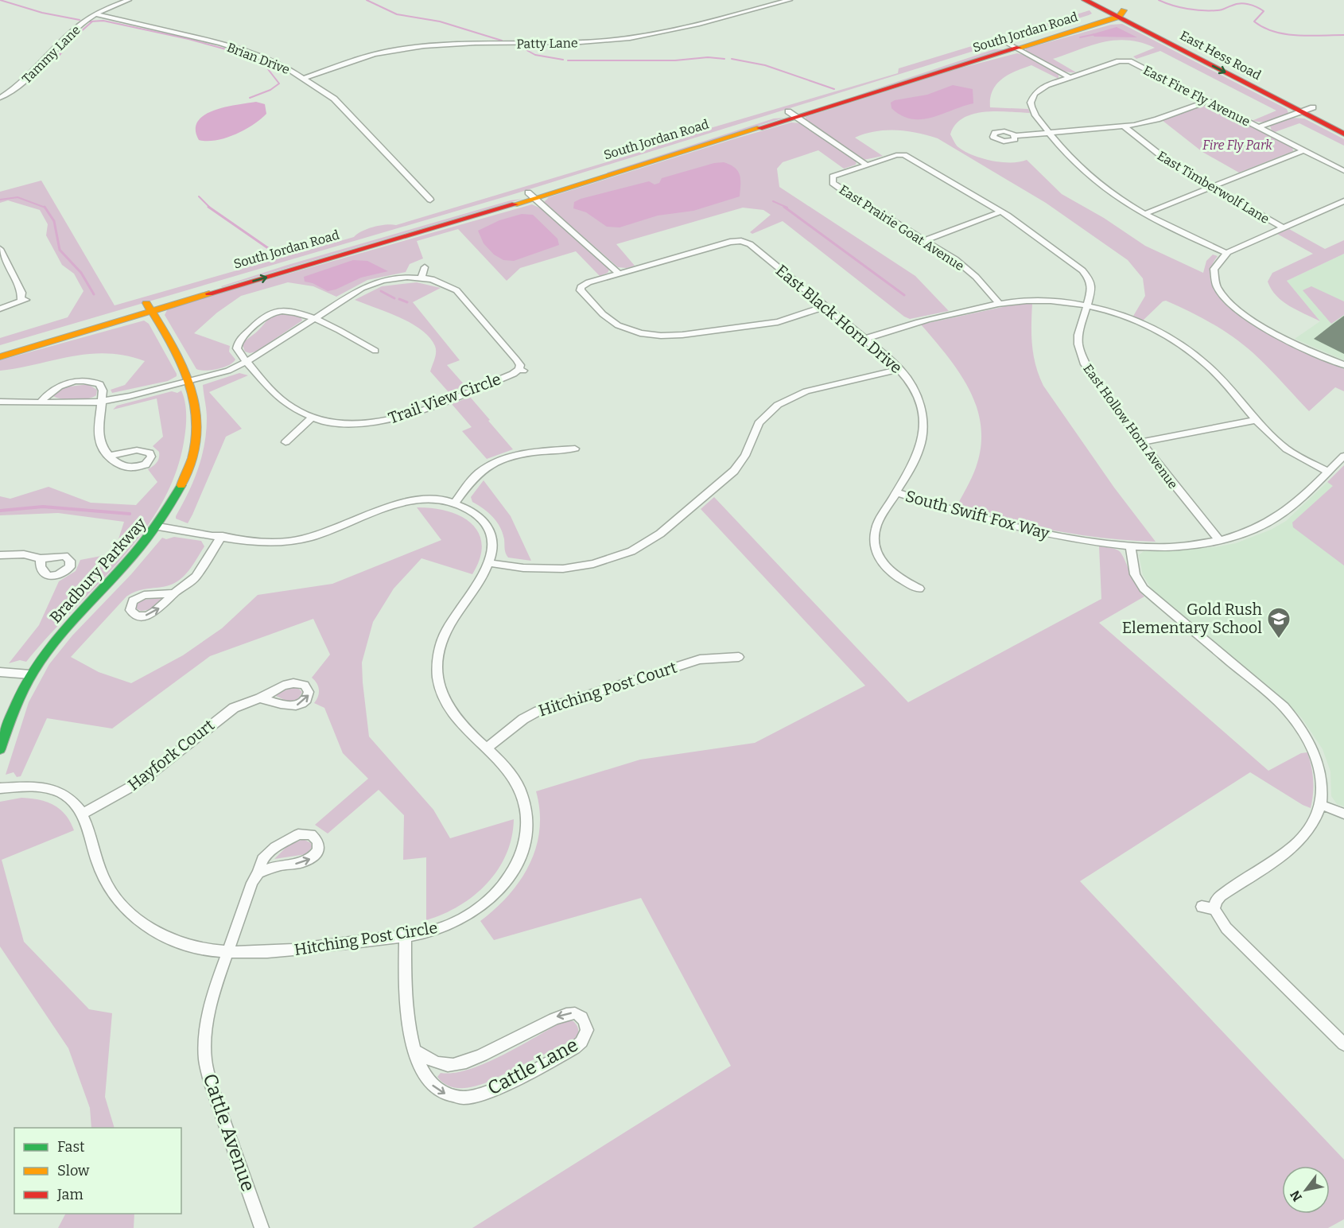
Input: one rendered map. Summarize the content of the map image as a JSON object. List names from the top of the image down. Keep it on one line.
{"streets":{"main road":["South Jordan Road","East Hess Road","Bradbury Parkway"],"street":["Patty Lane","Tammy Lane","Brian Drive","East Fire Fly Avenue","East Timberwolf Lane","East Prairie Goat Avenue","East Black Horn Drive","Trail View Circle","East Hollow Horn Avenue","South Swift Fox Way","Hitching Post Court","Hayfork Court","Hitching Post Circle","Cattle Lane","Cattle Avenue"]},"crossings":[["South Jordan Road","East Hess Road"],["South Jordan Road","Bradbury Parkway"],["Patty Lane","Brian Drive"],["Tammy Lane","Brian Drive"],["East Prairie Goat Avenue","East Hollow Horn Avenue"],["East Black Horn Drive","South Swift Fox Way"],["Trail View Circle","Bradbury Parkway"],["East Hollow Horn Avenue","South Swift Fox Way"],["Bradbury Parkway","Hitching Post Circle"],["Hitching Post Court","Hitching Post Circle"],["Hayfork Court","Hitching Post Circle"],["Hitching Post Circle","Cattle Lane"],["Hitching Post Circle","Cattle Avenue"]],"parks":["Fire Fly Park"],"places":{"school or university":["Gold Rush Elementary School"]},"legend":["Fast","Slow","Jam"],"north":"bottom left"}
